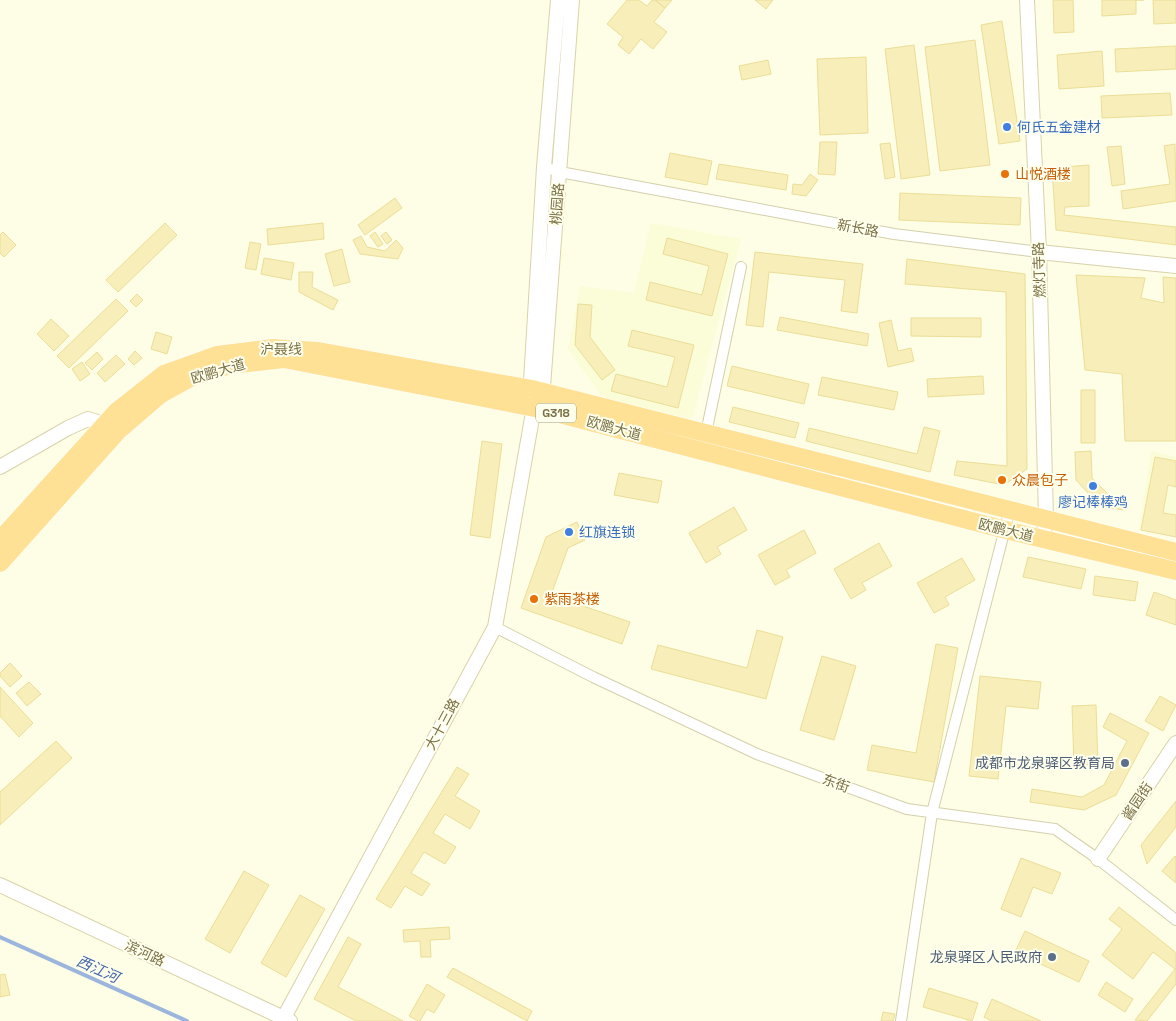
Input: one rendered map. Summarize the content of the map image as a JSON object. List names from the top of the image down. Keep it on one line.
{"streets":{"highway":["沪聂线","欧鹏大道","G318"],"street":["桃园路","新长路","燃灯寺路","大十三路","东街","酱园街","滨河路"]},"crossings":[["桃园路","新长路"],["桃园路","沪聂线"],["桃园路","欧鹏大道"],["桃园路","大十三路"],["新长路","燃灯寺路"],["燃灯寺路","欧鹏大道"],["沪聂线","欧鹏大道"],["沪聂线","大十三路"],["欧鹏大道","大十三路"],["大十三路","东街"],["大十三路","滨河路"],["东街","酱园街"]],"water":["西江河"],"places":["何氏五金建材","山悦酒楼","众晨包子","廖记棒棒鸡","红旗连锁","紫雨茶楼","成都市龙泉驿区教育局","龙泉驿区人民政府"]}
